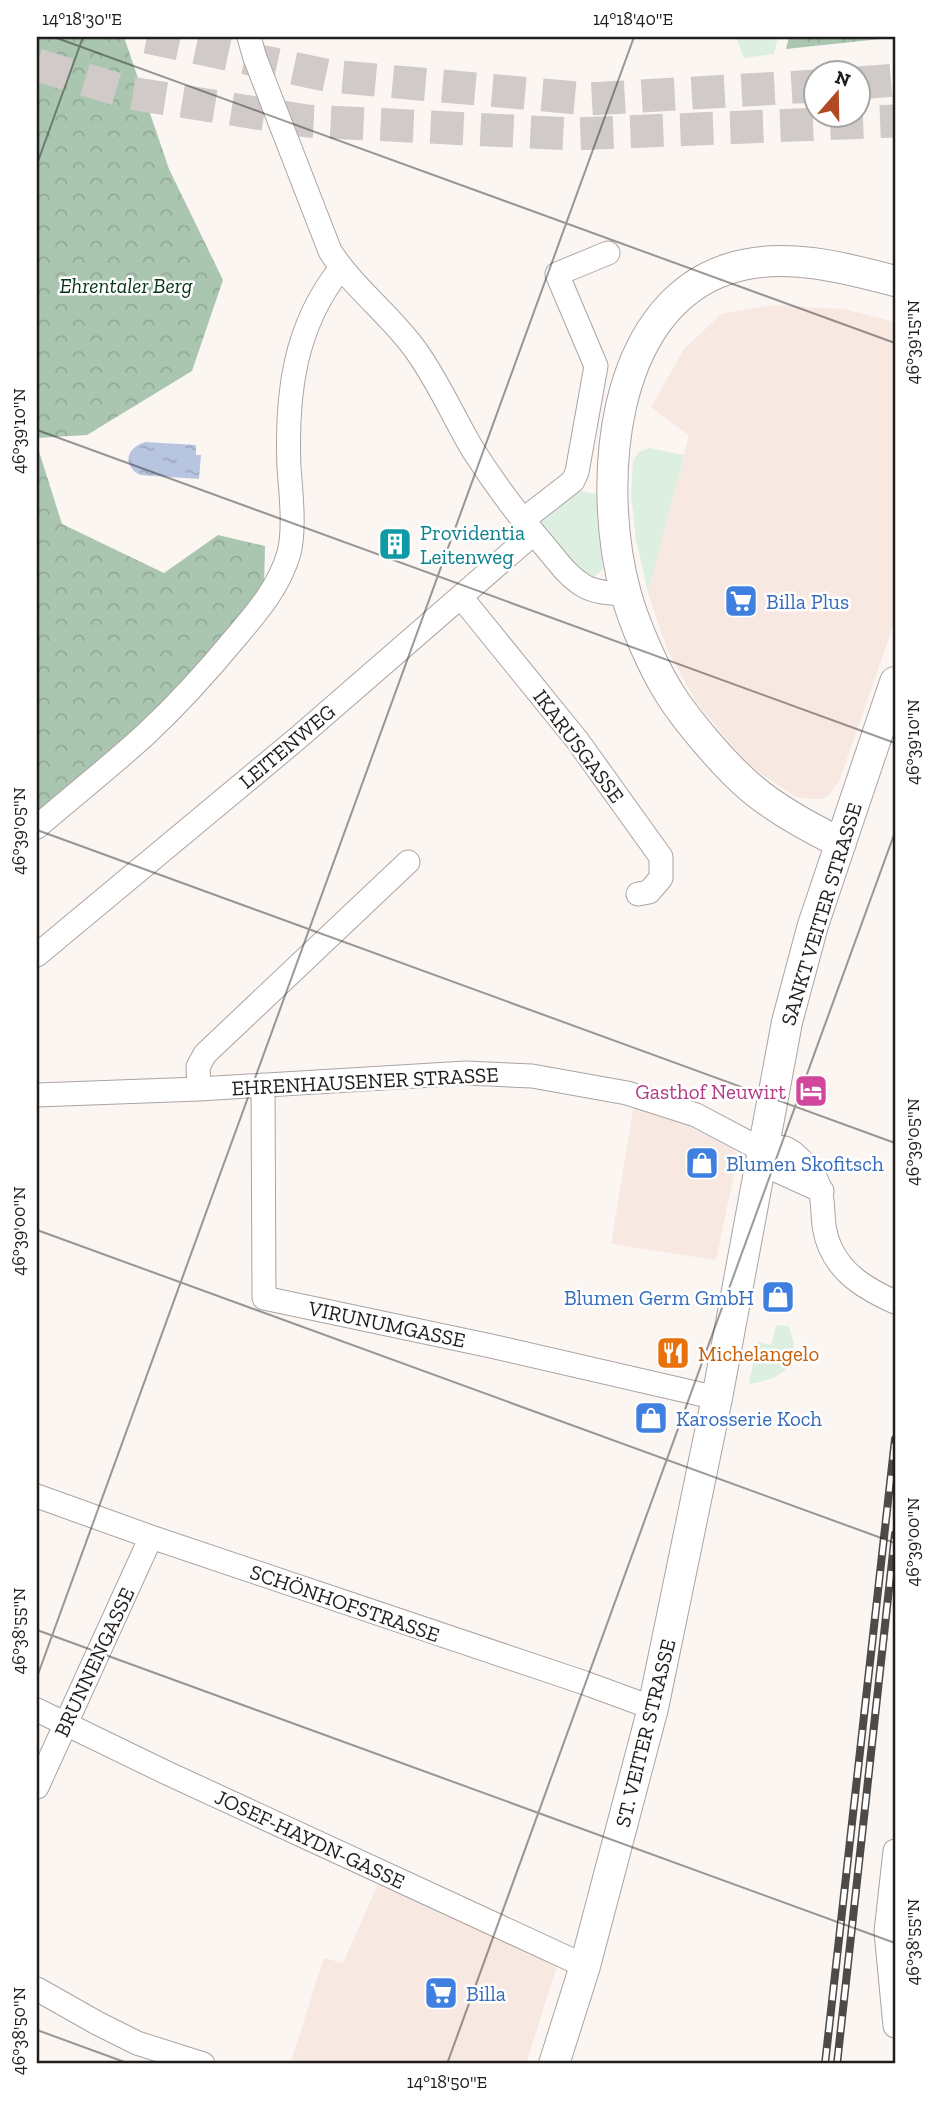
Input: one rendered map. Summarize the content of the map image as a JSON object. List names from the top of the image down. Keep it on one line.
{"streets":{"main road":["SANKT VEITER STRASSE","ST. VEITER STRASSE"],"street":["LEITENWEG","IKARUSGASSE","EHRENHAUSENER STRASSE","VIRUNUMGASSE","SCHÖNHOFSTRASSE","BRUNNENGASSE","JOSEF-HAYDN-GASSE"]},"crossings":[["LEITENWEG","IKARUSGASSE"],["SANKT VEITER STRASSE","EHRENHAUSENER STRASSE"],["SANKT VEITER STRASSE","VIRUNUMGASSE"],["SANKT VEITER STRASSE","ST. VEITER STRASSE"],["EHRENHAUSENER STRASSE","VIRUNUMGASSE"],["VIRUNUMGASSE","ST. VEITER STRASSE"],["SCHÖNHOFSTRASSE","BRUNNENGASSE"],["SCHÖNHOFSTRASSE","ST. VEITER STRASSE"],["BRUNNENGASSE","JOSEF-HAYDN-GASSE"],["ST. VEITER STRASSE","JOSEF-HAYDN-GASSE"]],"parks":["Ehrentaler Berg"],"places":{"building":["Providentia Leitenweg"],"supermarket":["Billa Plus","Billa"],"hotel":["Gasthof Neuwirt"],"shop":["Blumen Skofitsch","Blumen Germ GmbH","Karosserie Koch"],"restaurant":["Michelangelo"]},"north":"top","coordinates":["14°18'30\"E","14°18'40\"E","46°39'15\"N","46°39'10\"N","46°39'05\"N","46°39'00\"N","46°38'55\"N","46°38'50\"N","14°18'50\"E"]}
